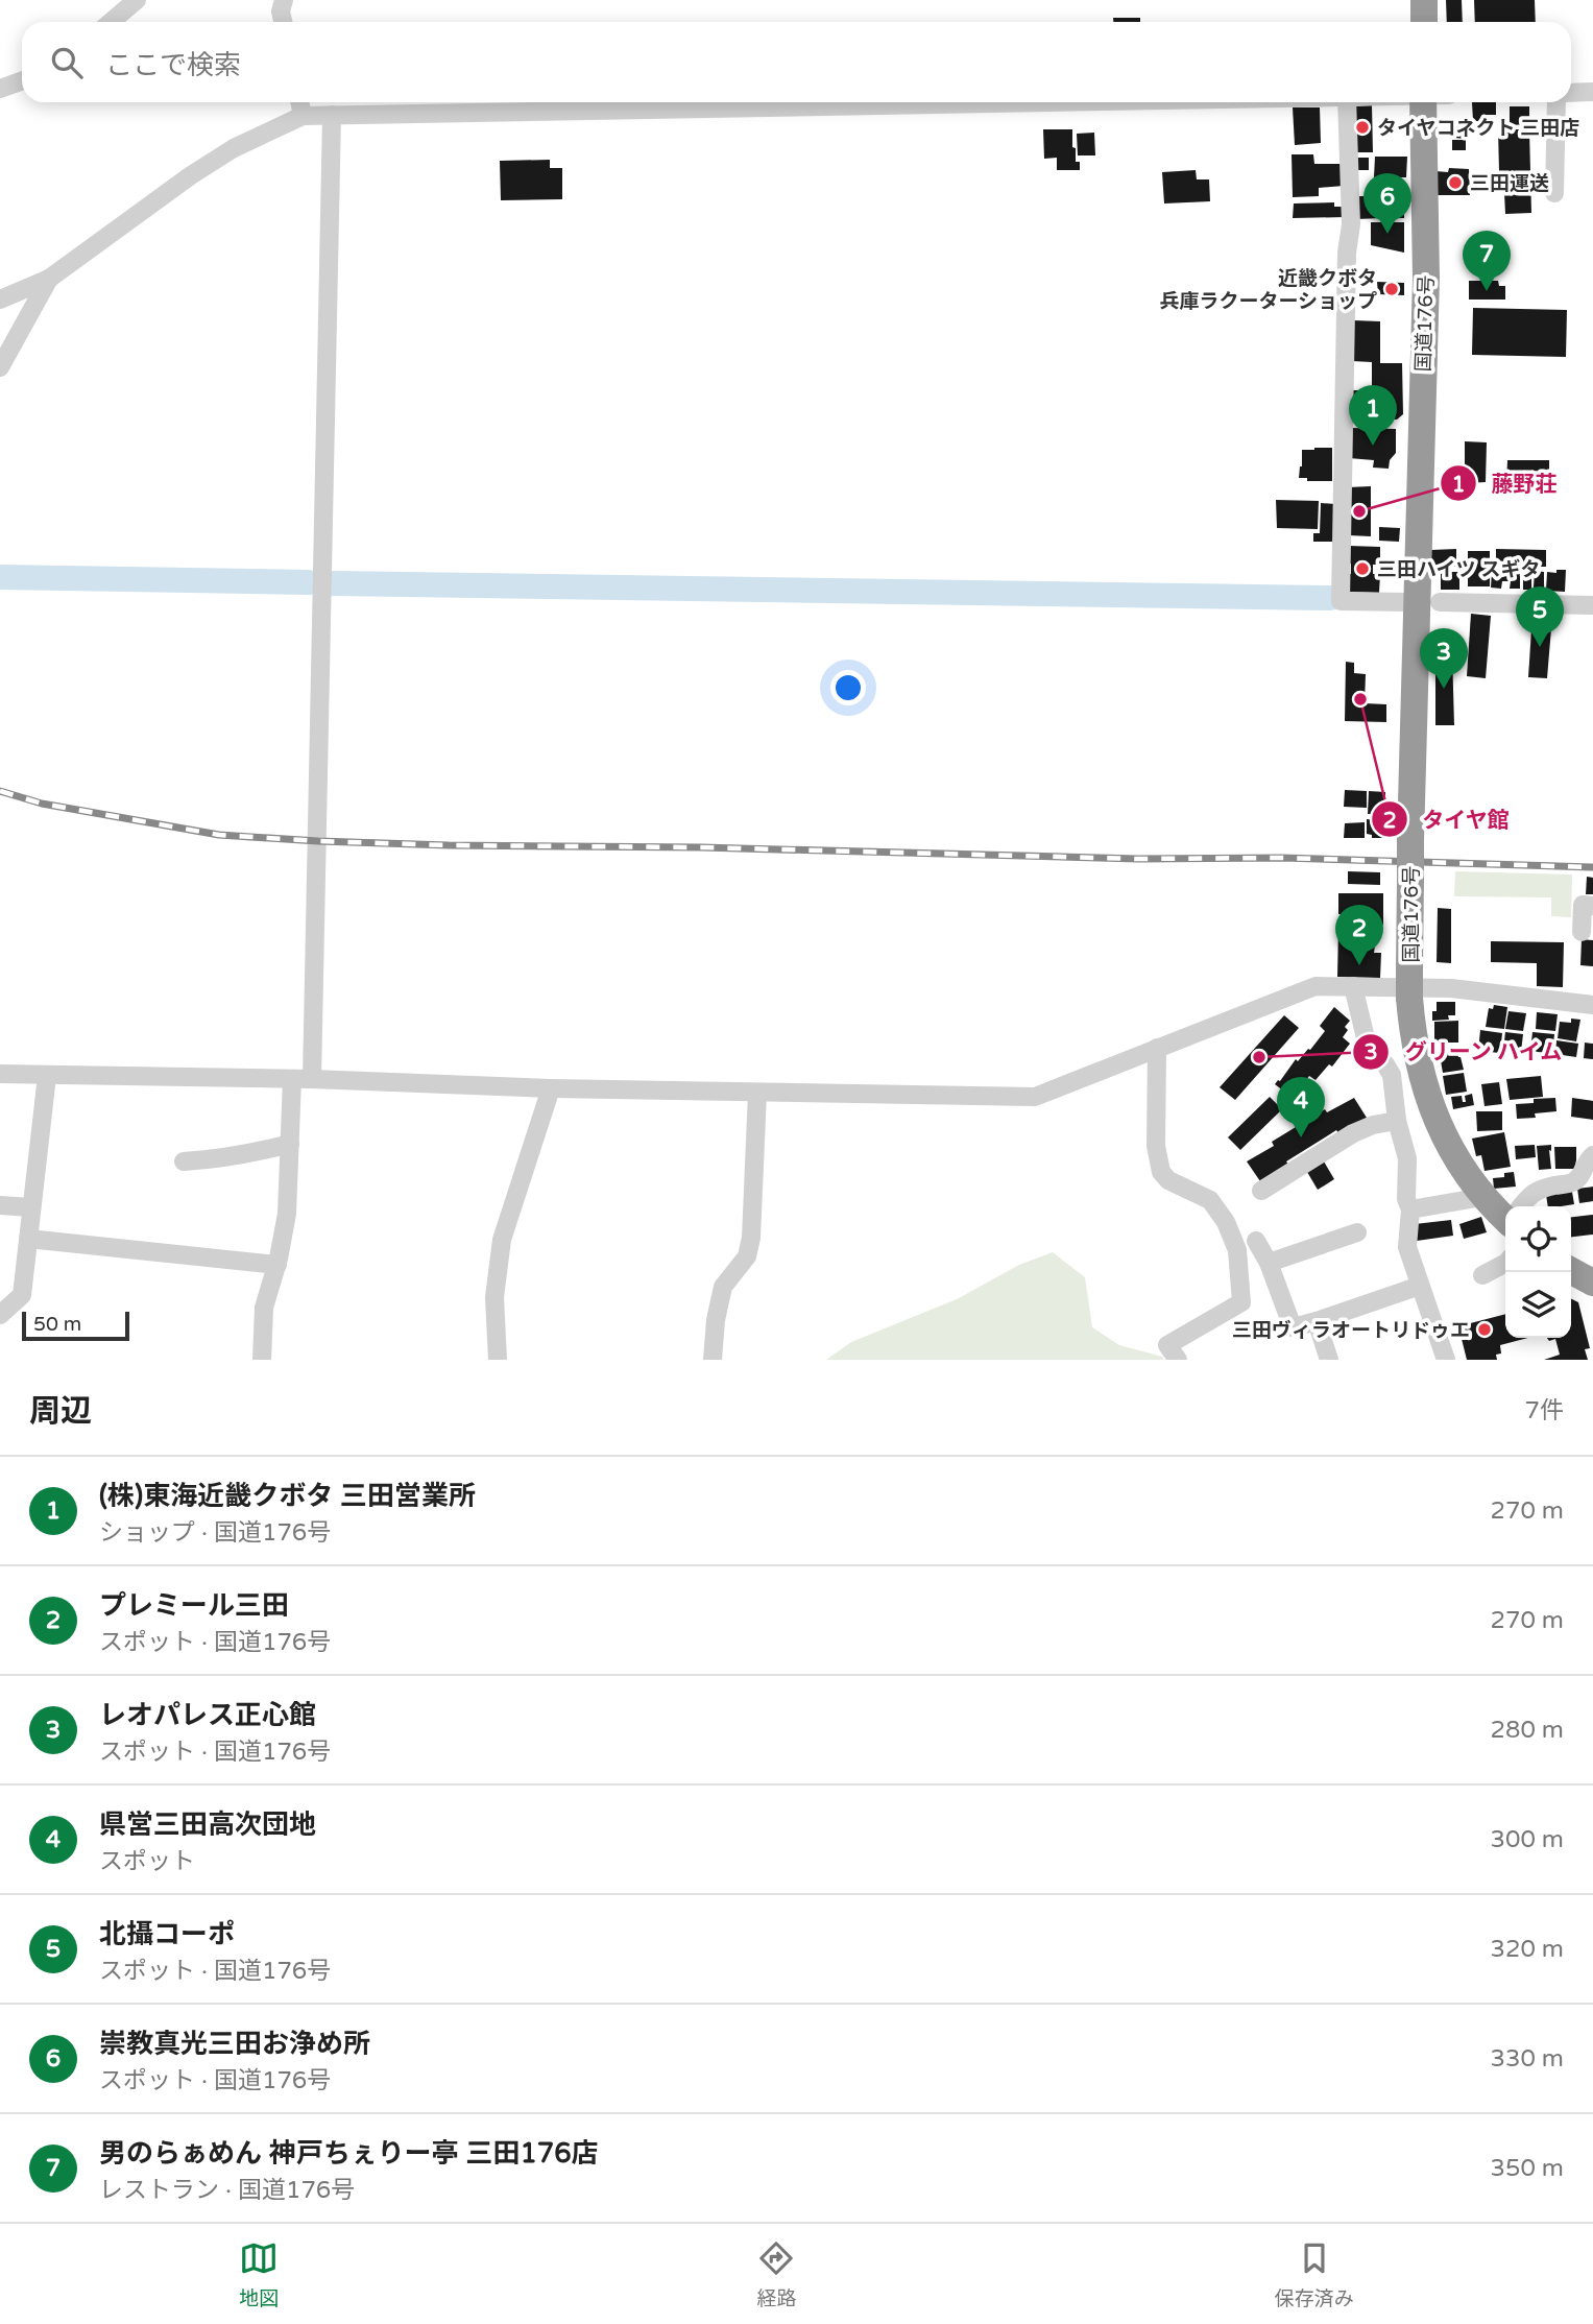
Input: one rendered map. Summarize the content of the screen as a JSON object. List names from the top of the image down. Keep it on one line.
{"streets":{"highway":["国道176号"]},"places":["タイヤコネクト 三田店","三田運送","近畿クボタ 兵庫ラクーターショップ","藤野荘","三田ハイツ スギタ","タイヤ館","グリーン ハイム","三田ヴィラオートリドゥエ"],"scale_bar":"50 m","page":{"search":"ここで検索","pins":["6","7","1","5","3","2","4"],"scale":"50 m","heading":["周辺","7件"],"list":[{"mark":"1","name":"(株)東海近畿クボタ 三田営業所","note":"ショップ · 国道176号","value":"270 m"},{"mark":"2","name":"プレミール三田","note":"スポット · 国道176号","value":"270 m"},{"mark":"3","name":"レオパレス正心館","note":"スポット · 国道176号","value":"280 m"},{"mark":"4","name":"県営三田高次団地","note":"スポット","value":"300 m"},{"mark":"5","name":"北攝コーポ","note":"スポット · 国道176号","value":"320 m"},{"mark":"6","name":"崇教真光三田お浄め所","note":"スポット · 国道176号","value":"330 m"},{"mark":"7","name":"男のらぁめん 神戸ちぇりー亭 三田176店","note":"レストラン · 国道176号","value":"350 m"}],"nav":["地図","経路","保存済み"]}}
